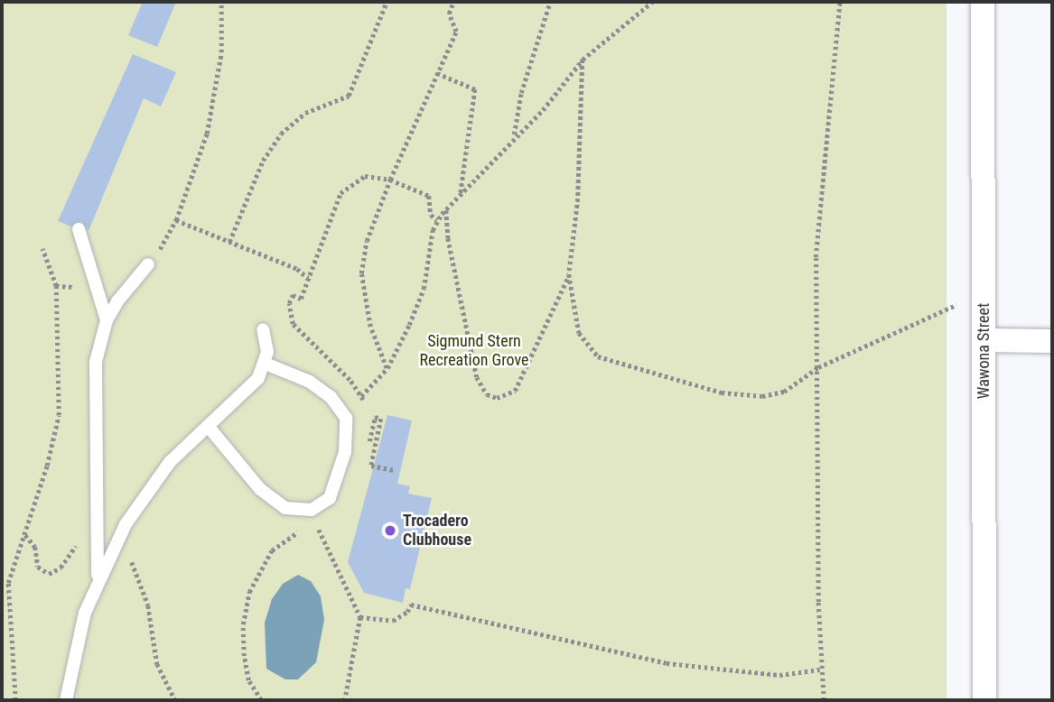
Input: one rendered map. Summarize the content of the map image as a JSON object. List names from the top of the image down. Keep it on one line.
{"streets":{"street":["Wawona Street"]},"parks":["Sigmund Stern Recreation Grove"],"places":["Trocadero Clubhouse"]}
